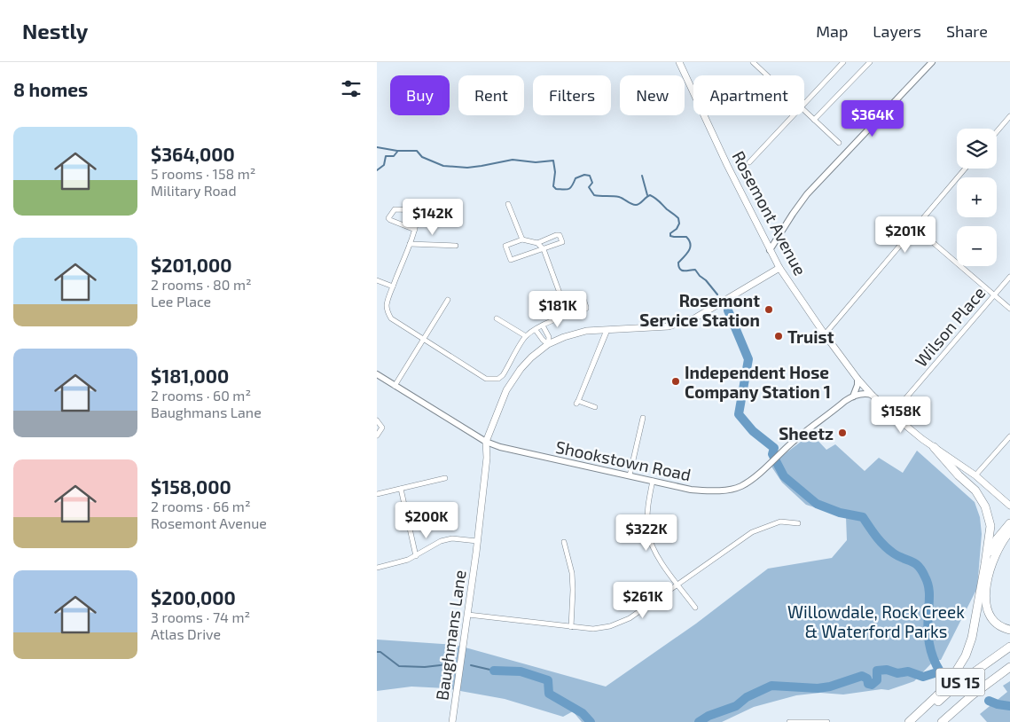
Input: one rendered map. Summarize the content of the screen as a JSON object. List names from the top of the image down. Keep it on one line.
{"streets":{"highway":["US 15"],"main road":["Rosemont Avenue","Baughmans Lane"],"street":["Wilson Place","Shookstown Road"]},"crossings":[["Rosemont Avenue","Wilson Place"],["Rosemont Avenue","Baughmans Lane"],["Shookstown Road","Baughmans Lane"]],"parks":["Willowdale, Rock Creek & Waterford Parks"],"places":["Rosemont Service Station","Truist","Independent Hose Company Station 1","Sheetz"],"page":{"header":"Nestly","nav":["Map","Layers","Share"],"heading":"8 homes","chip":["Buy","Rent","Filters","New","Apartment"],"price":["$364K","$142K","$201K","$181K","$158K","$200K","$322K","$261K"],"list":[{"name":"$364,000","note":"5 rooms · 158 m² · Military Road"},{"name":"$201,000","note":"2 rooms · 80 m² · Lee Place"},{"name":"$181,000","note":"2 rooms · 60 m² · Baughmans Lane"},{"name":"$158,000","note":"2 rooms · 66 m² · Rosemont Avenue"},{"name":"$200,000","note":"3 rooms · 74 m² · Atlas Drive"}],"map_buttons":["+","−"]}}
